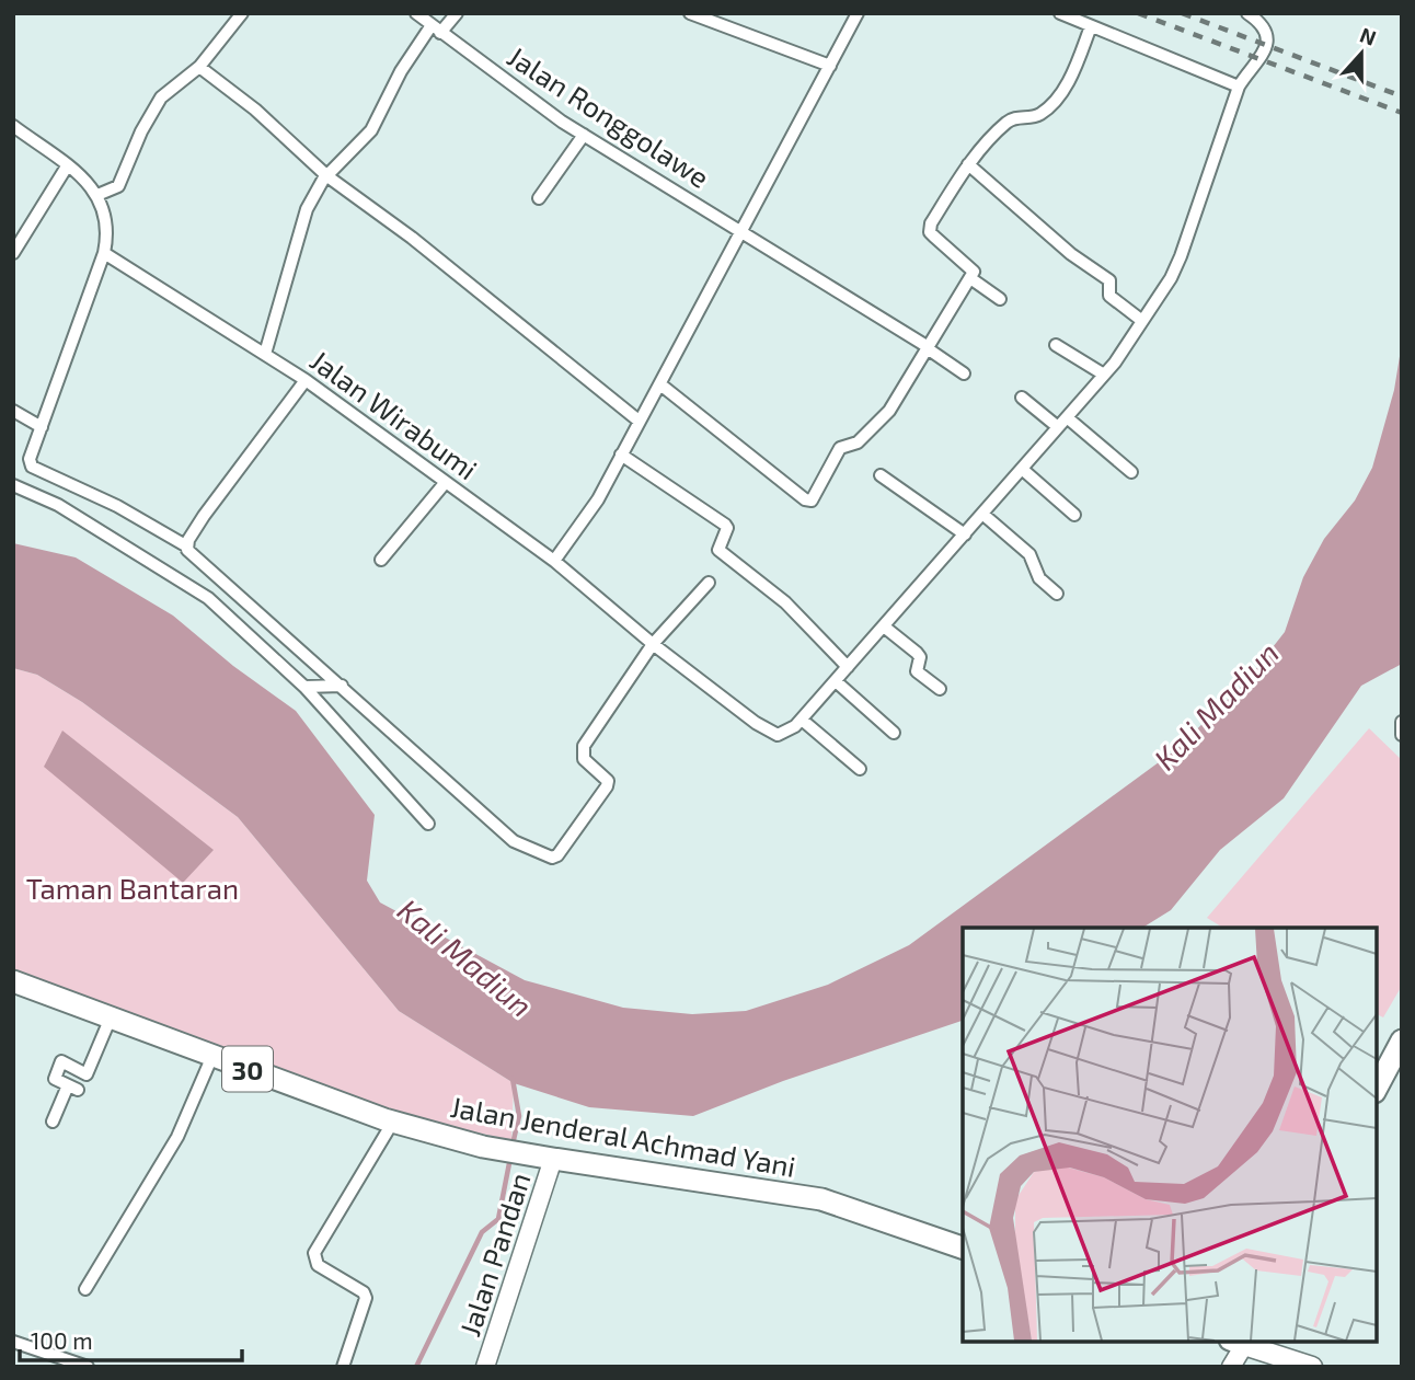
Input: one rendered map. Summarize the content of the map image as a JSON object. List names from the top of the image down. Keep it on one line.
{"streets":{"highway":["30","Jalan Jenderal Achmad Yani"],"street":["Jalan Ronggolawe","Jalan Wirabumi","Jalan Pandan"]},"crossings":[["Jalan Jenderal Achmad Yani","Jalan Pandan"]],"water":["Kali Madiun"],"parks":["Taman Bantaran"],"scale_bar":"100 m","north":"top"}
